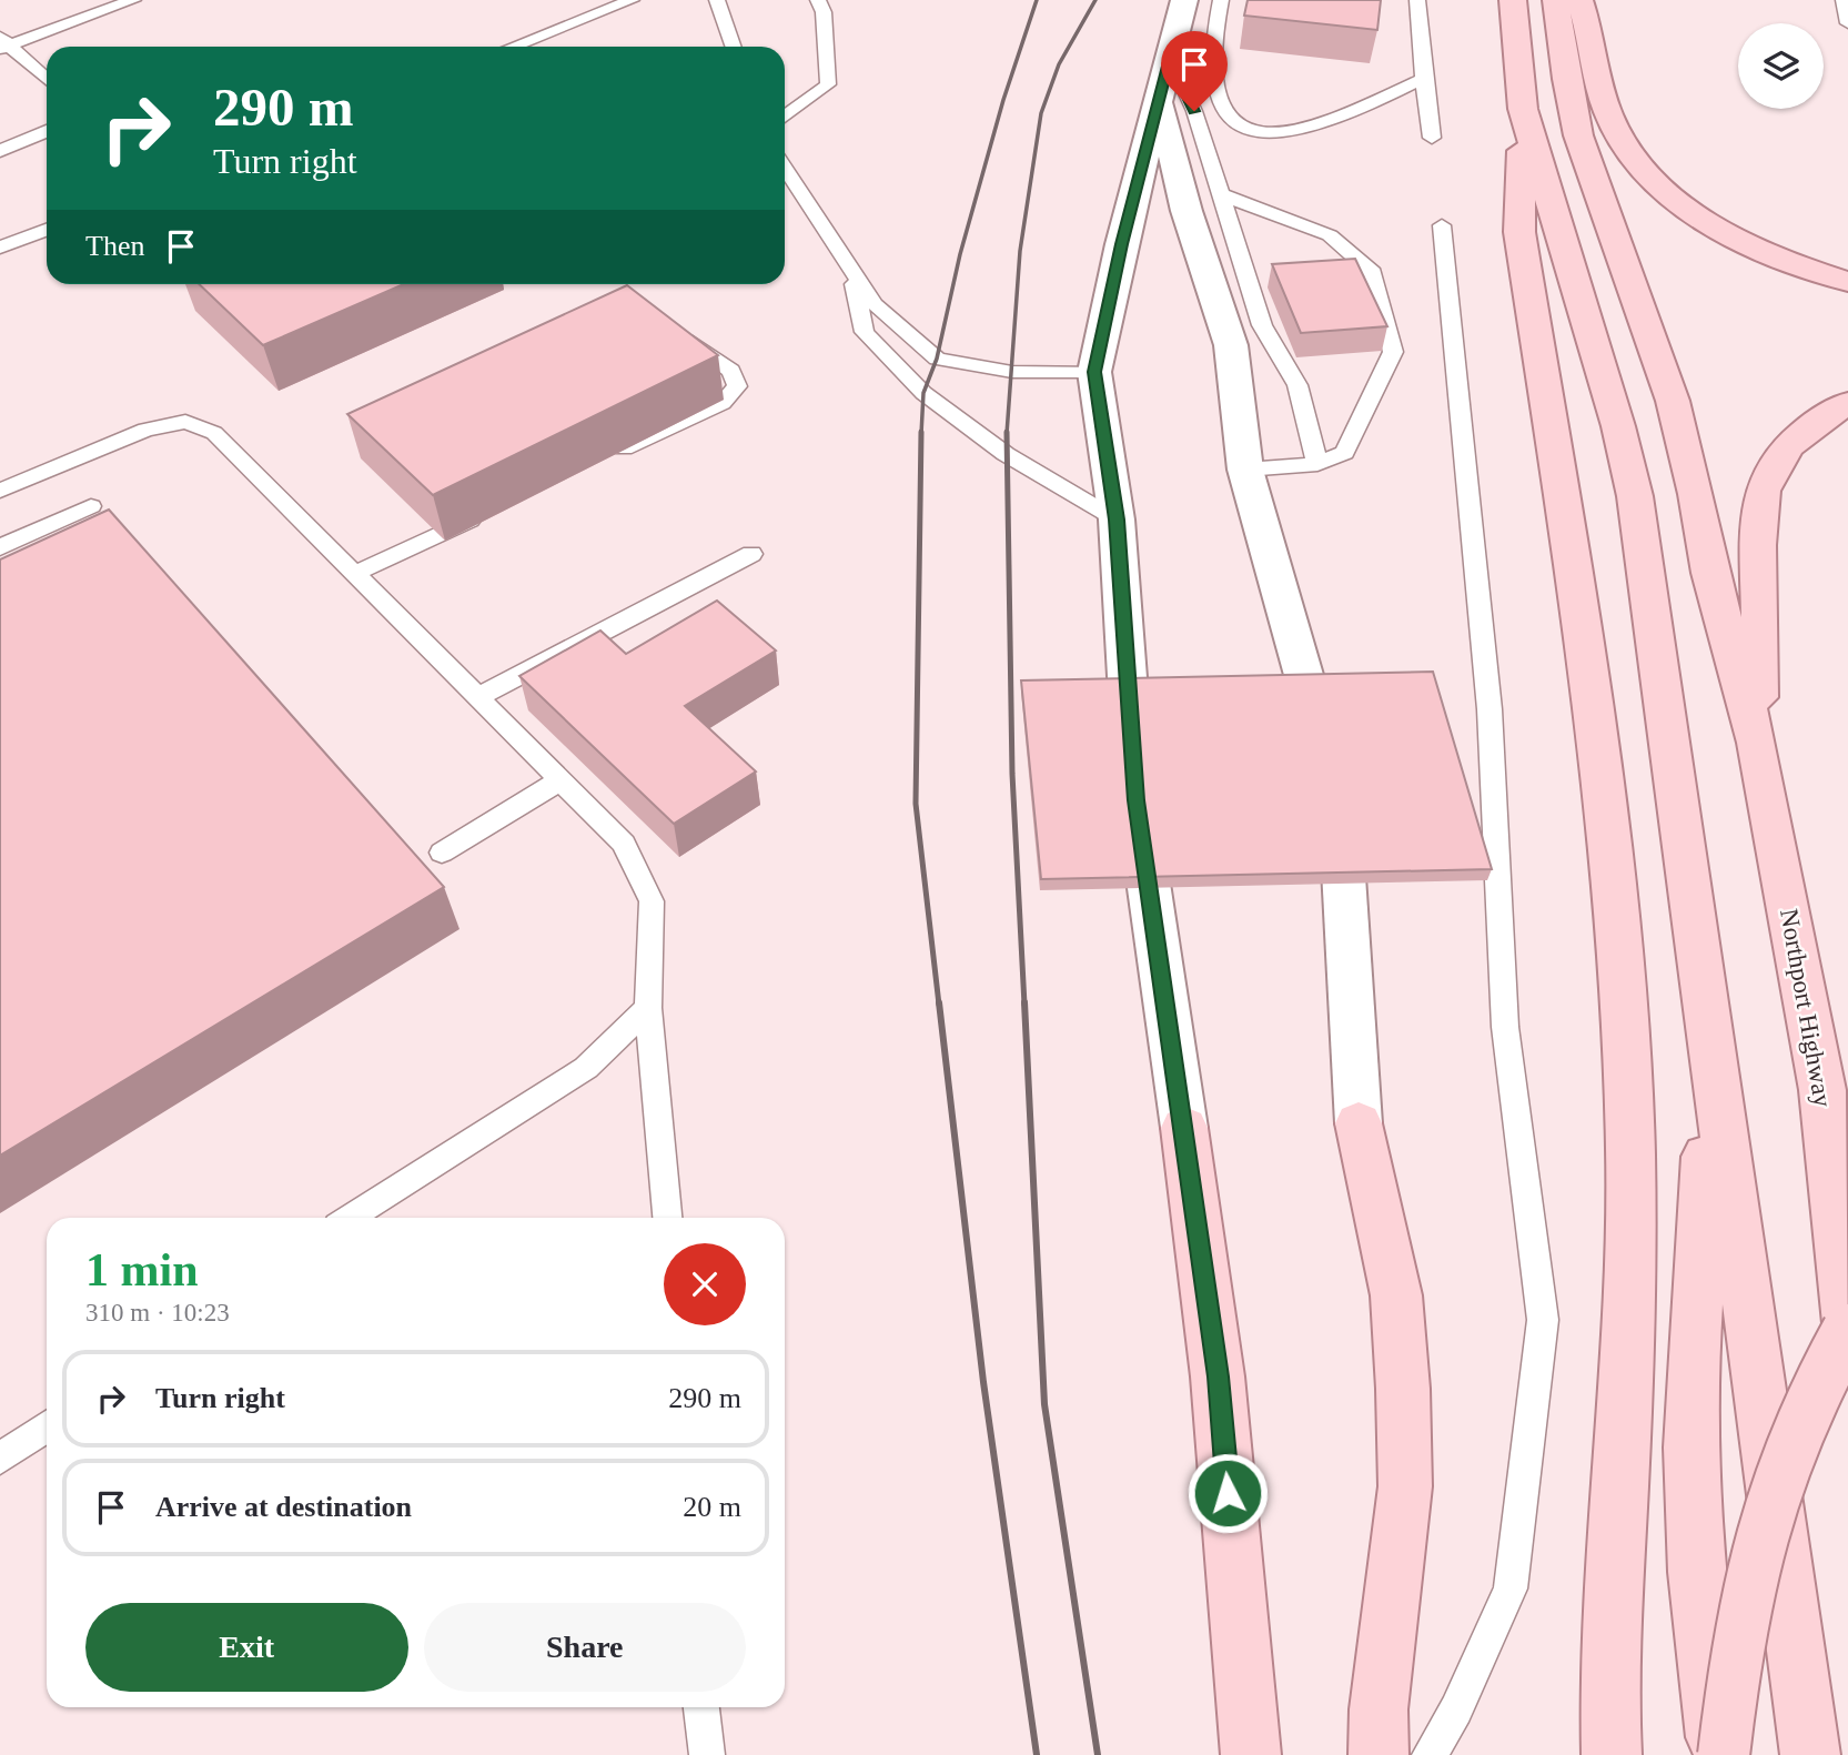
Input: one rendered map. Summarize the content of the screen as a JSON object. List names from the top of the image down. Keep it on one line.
{"streets":{"main road":["Northport Highway"]},"page":{"turn":["290 m","Turn right"],"then":"Then","heading":["1 min","310 m · 10:23"],"list":[{"name":"Turn right","value":"290 m"},{"name":"Arrive at destination","value":"20 m"}],"buttons":["Exit","Share"]}}
